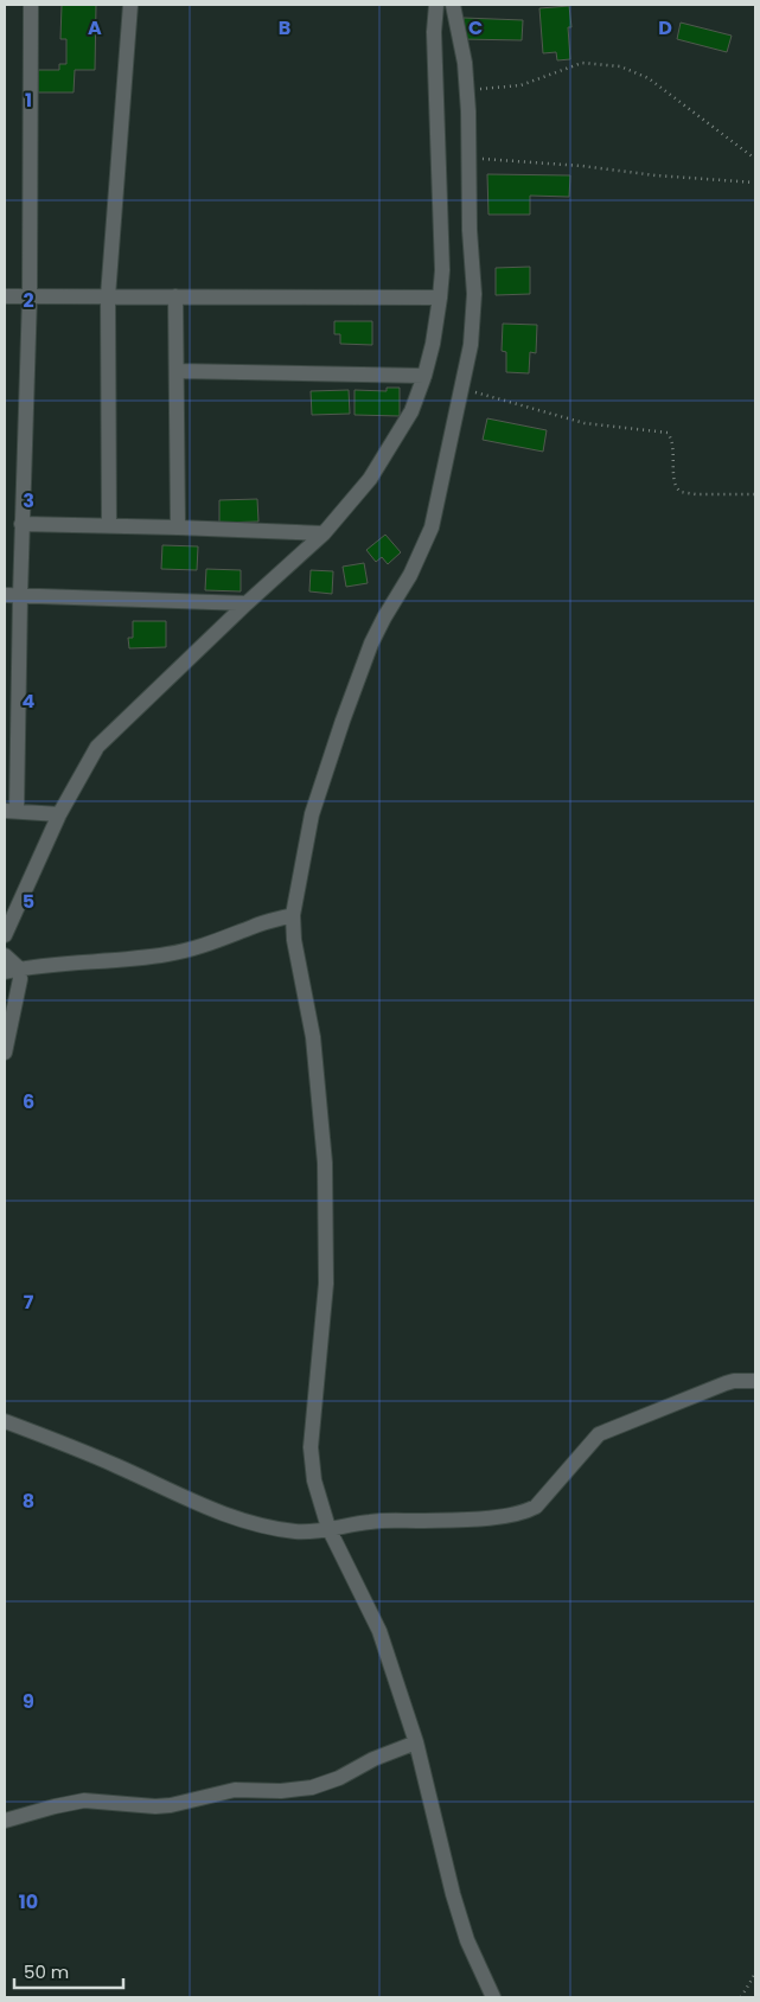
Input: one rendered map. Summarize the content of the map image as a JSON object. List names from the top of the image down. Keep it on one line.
{"scale_bar":"50 m","grid":{"columns":["A","B","C","D"],"rows":["1","2","3","4","5","6","7","8","9","10"]}}
